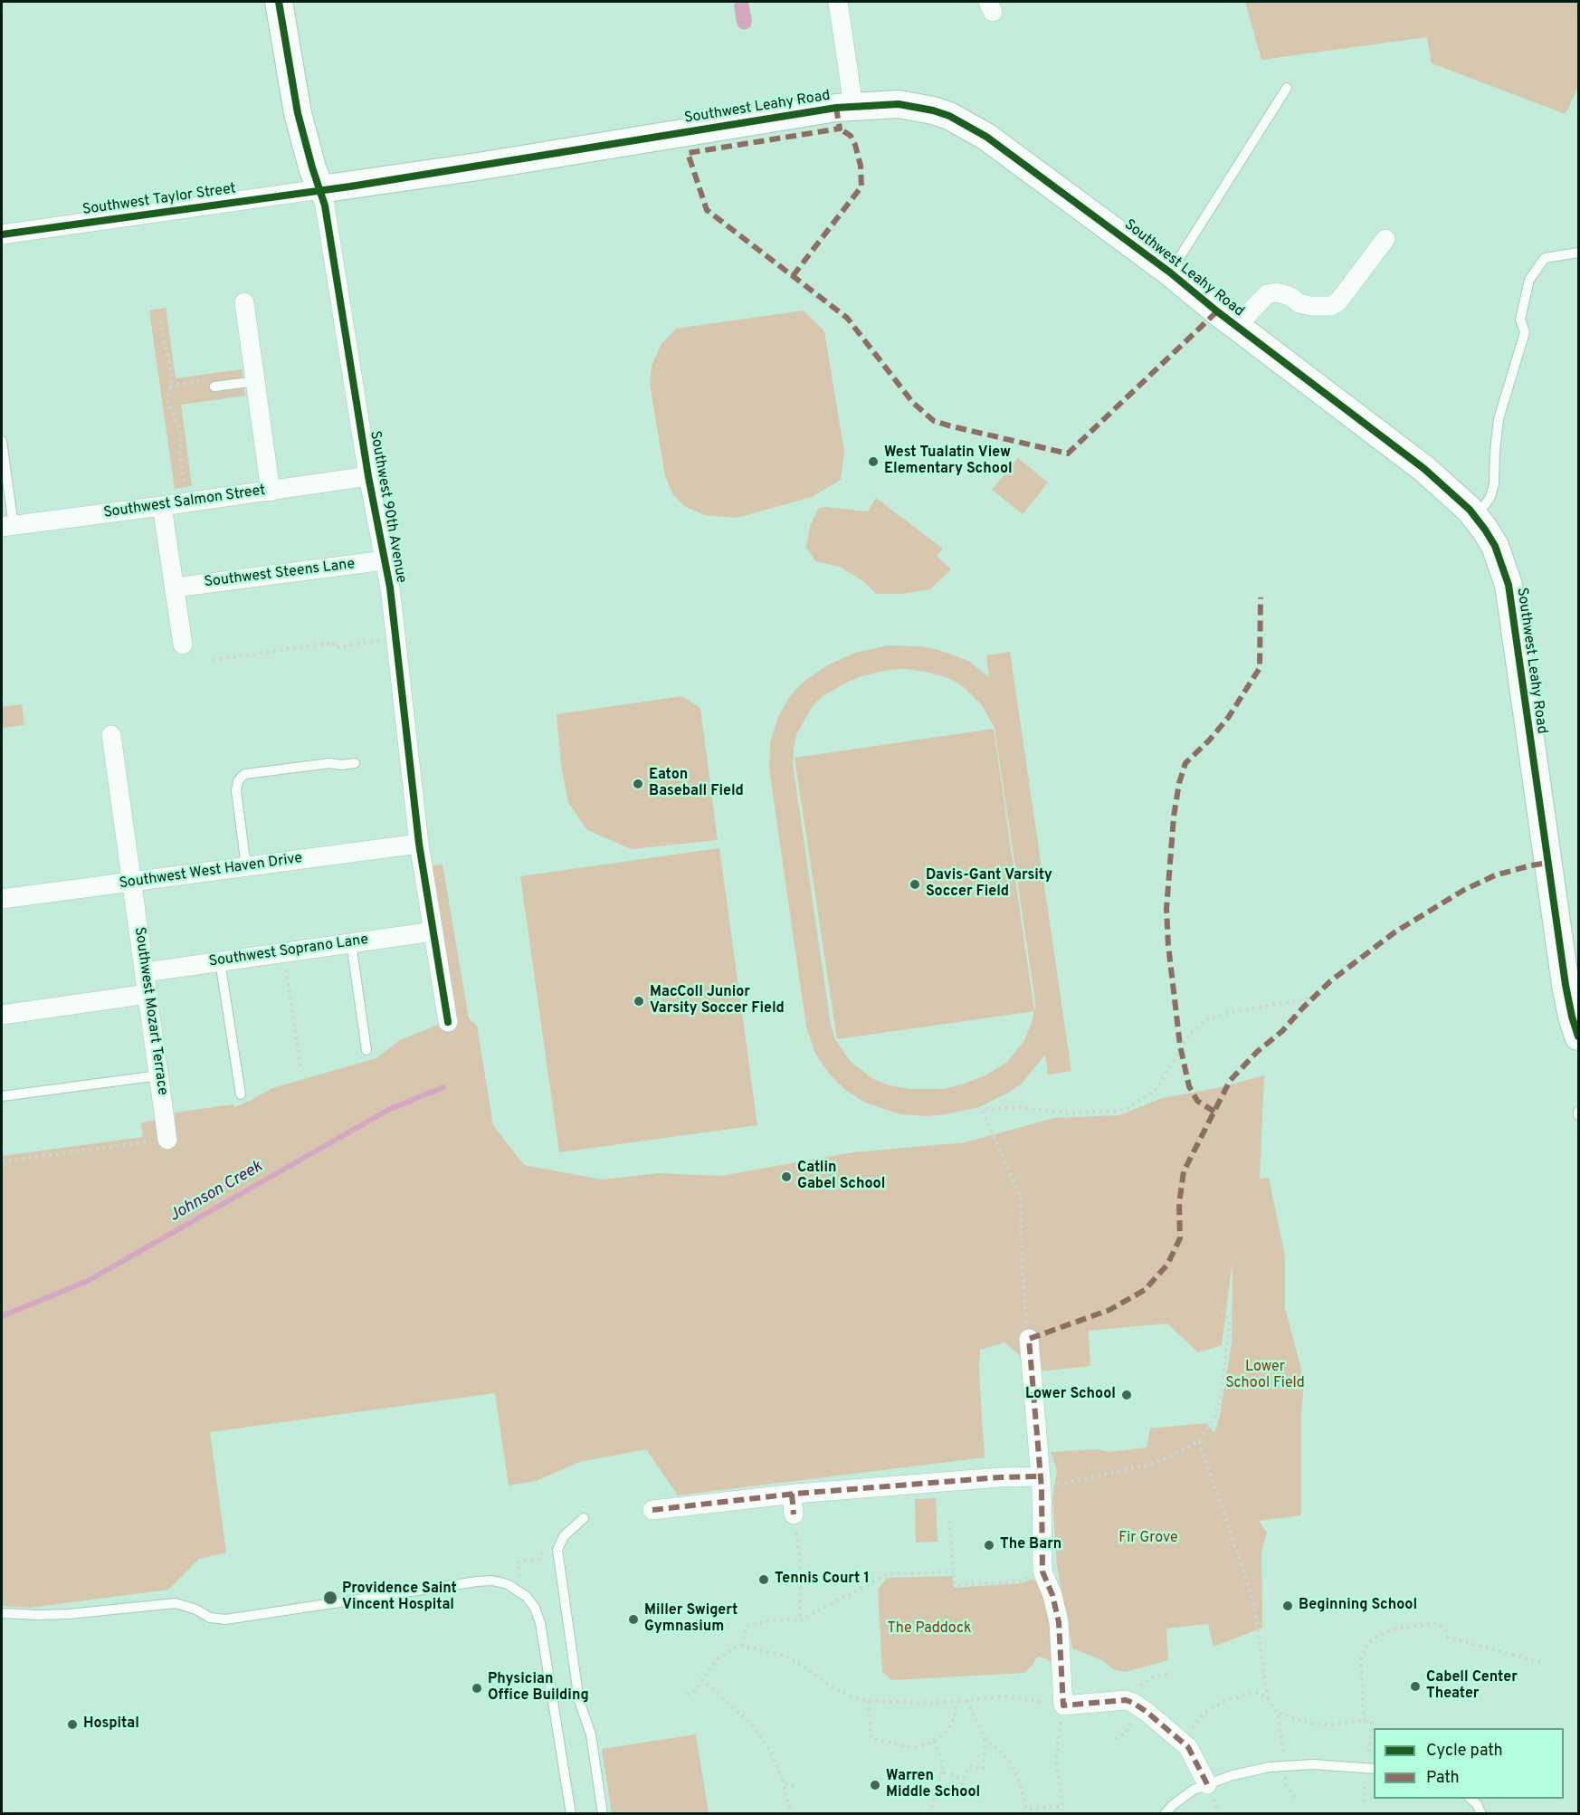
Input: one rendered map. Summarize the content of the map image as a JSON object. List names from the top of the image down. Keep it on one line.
{"streets":{"street":["Southwest Leahy Road","Southwest Taylor Street","Southwest Salmon Street","Southwest 90th Avenue","Southwest Steens Lane","Southwest West Haven Drive","Southwest Soprano Lane","Southwest Mozart Terrace"]},"crossings":[["Southwest Leahy Road","Southwest Taylor Street"],["Southwest Leahy Road","Southwest 90th Avenue"],["Southwest Taylor Street","Southwest 90th Avenue"],["Southwest Salmon Street","Southwest 90th Avenue"],["Southwest 90th Avenue","Southwest Steens Lane"],["Southwest 90th Avenue","Southwest West Haven Drive"],["Southwest 90th Avenue","Southwest Soprano Lane"],["Southwest West Haven Drive","Southwest Mozart Terrace"],["Southwest Soprano Lane","Southwest Mozart Terrace"]],"water":["Johnson Creek"],"parks":["Lower School Field","Fir Grove","The Paddock"],"places":["West Tualatin View Elementary School","Eaton Baseball Field","Davis-Gant Varsity Soccer Field","MacColl Junior Varsity Soccer Field","Catlin Gabel School","Lower School","The Barn","Tennis Court 1","Providence Saint Vincent Hospital","Beginning School","Miller Swigert Gymnasium","Cabell Center Theater","Physician Office Building","Hospital","Warren Middle School"],"legend":["Cycle path","Path"]}
